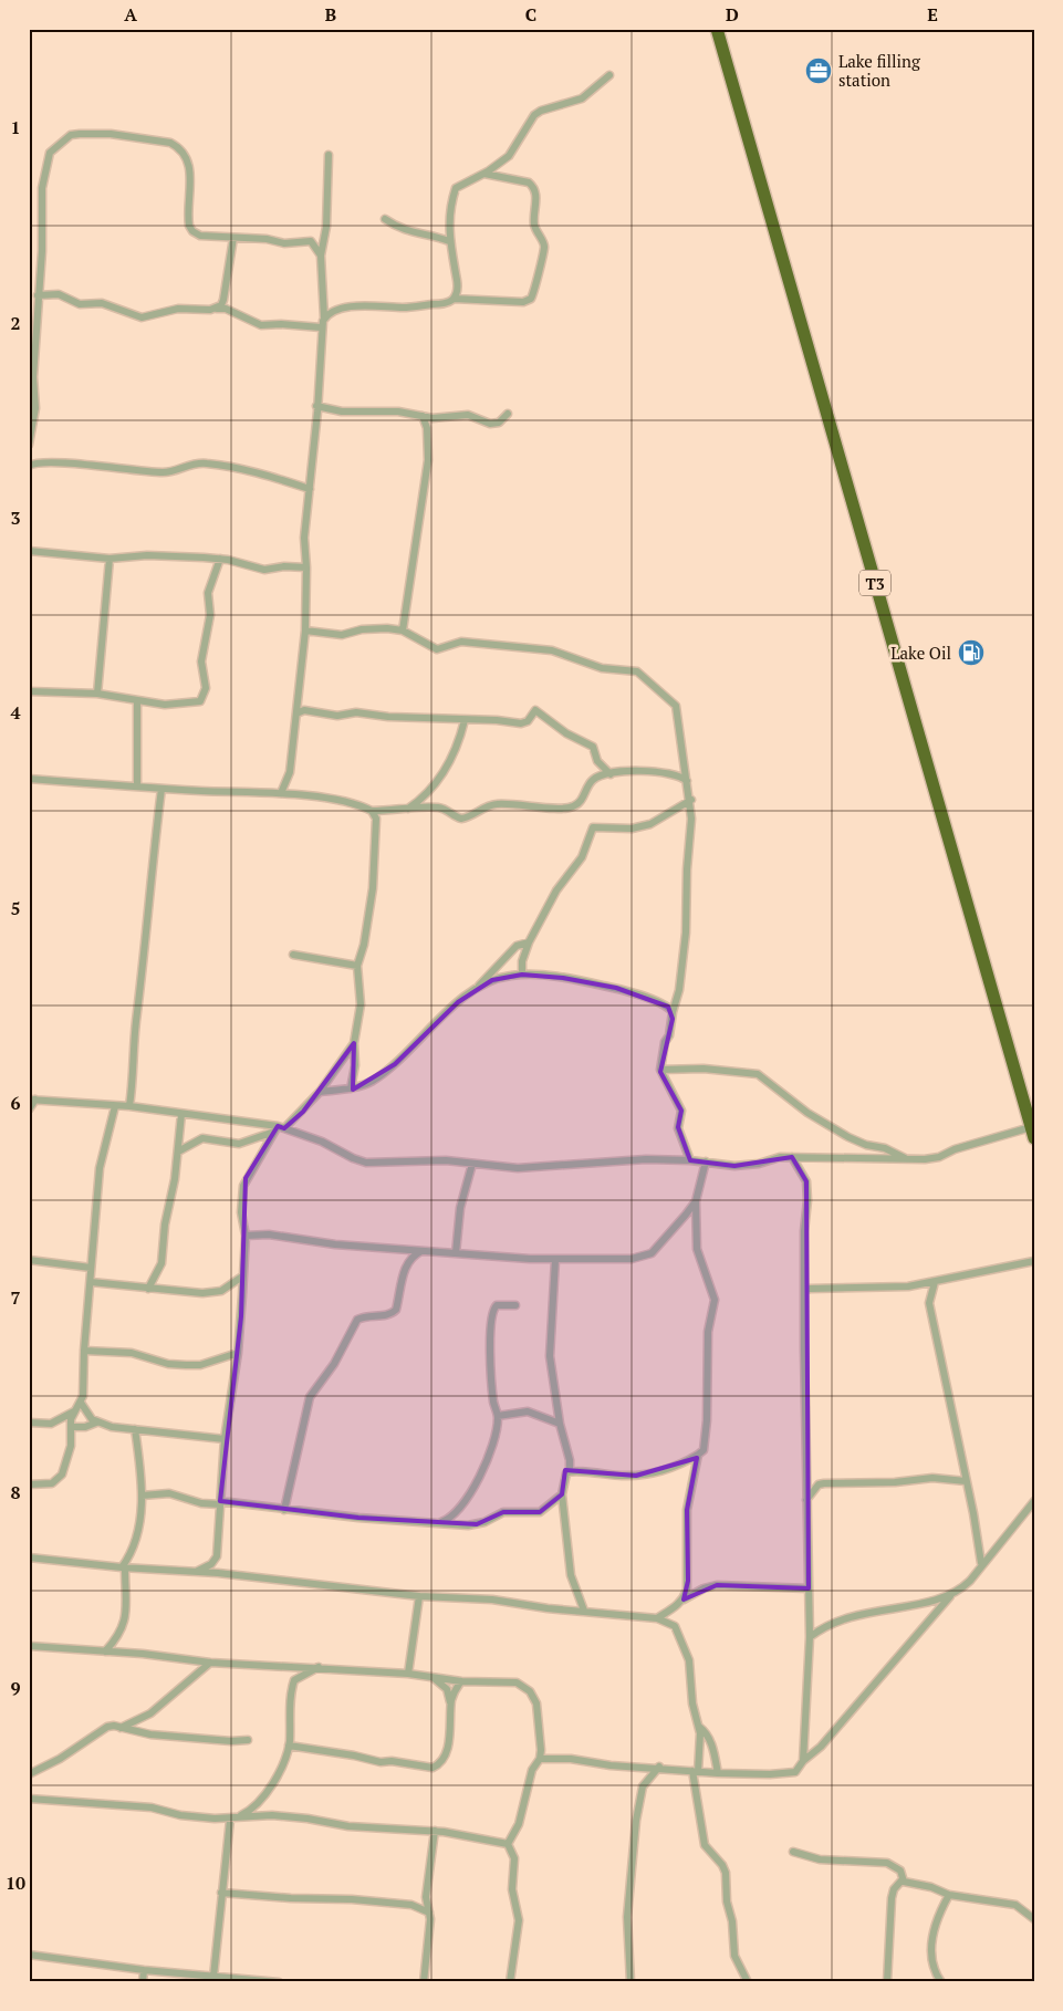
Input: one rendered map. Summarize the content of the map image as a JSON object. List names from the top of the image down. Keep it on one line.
{"streets":{"highway":["T3"]},"places":{"office":["Lake filling station"],"fuel station":["Lake Oil"]},"grid":{"columns":["A","B","C","D","E"],"rows":["1","2","3","4","5","6","7","8","9","10"]}}
